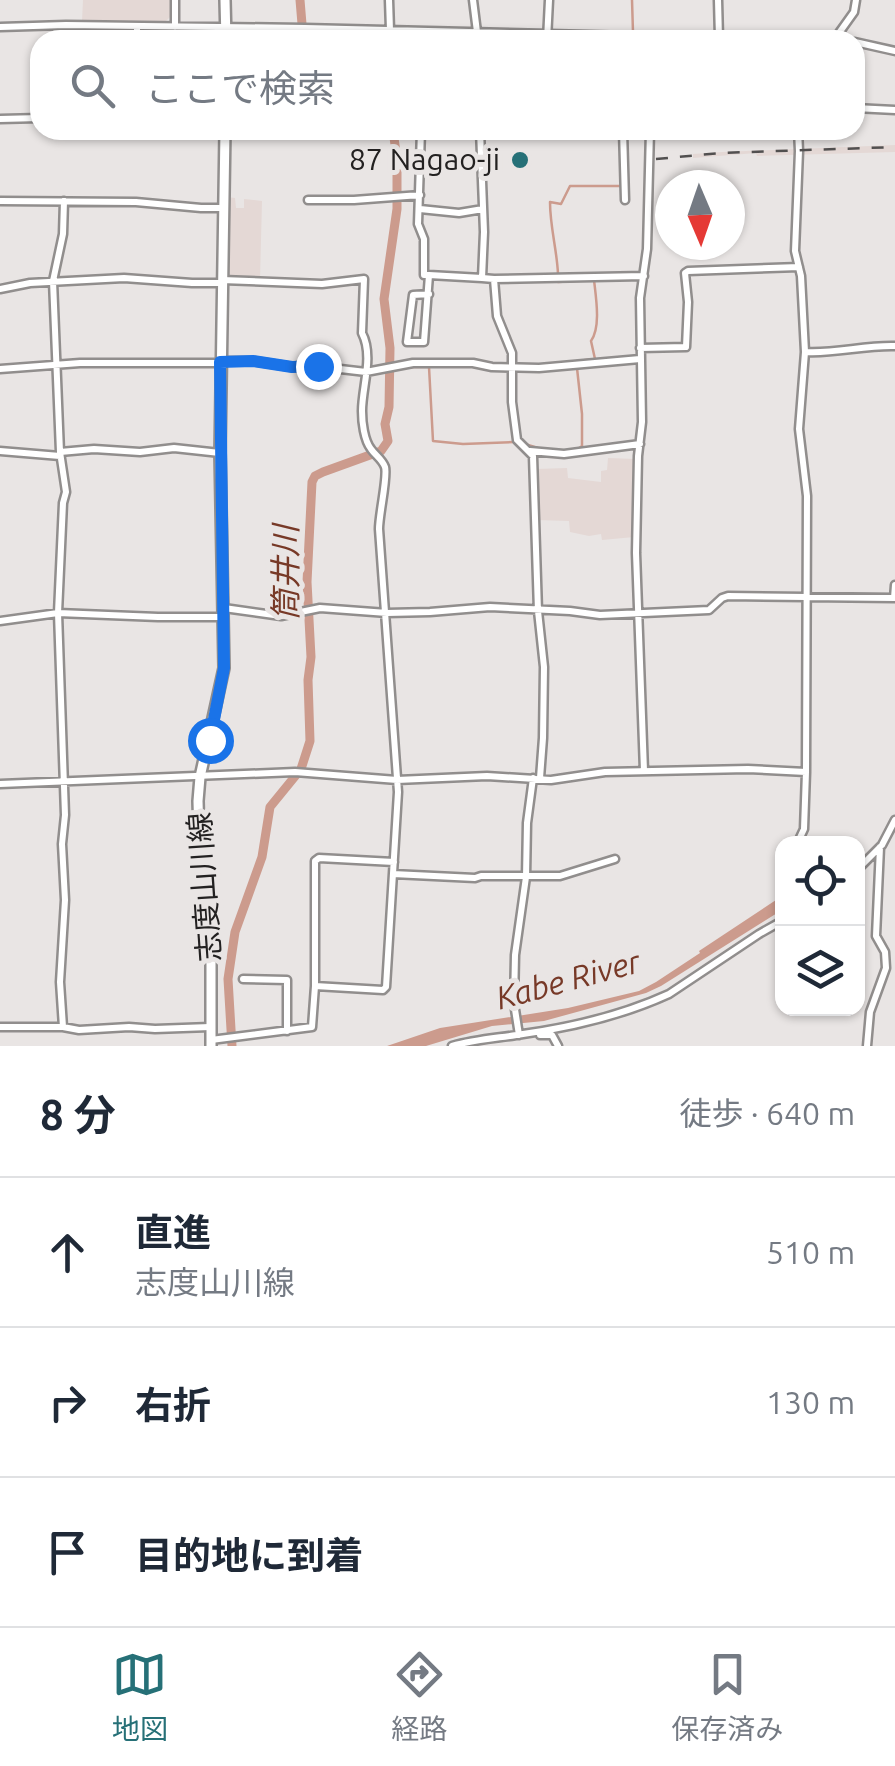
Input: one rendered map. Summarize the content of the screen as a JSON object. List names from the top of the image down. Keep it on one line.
{"streets":{"main road":["志度山川線"]},"water":["筒井川","Kabe River"],"places":["87 Nagao-ji"],"north":"bottom","page":{"search":"ここで検索","heading":["8 分","徒歩 · 640 m"],"list":[["直進","志度山川線","510 m"],["右折","130 m"],"目的地に到着"],"nav":["地図","経路","保存済み"]}}
